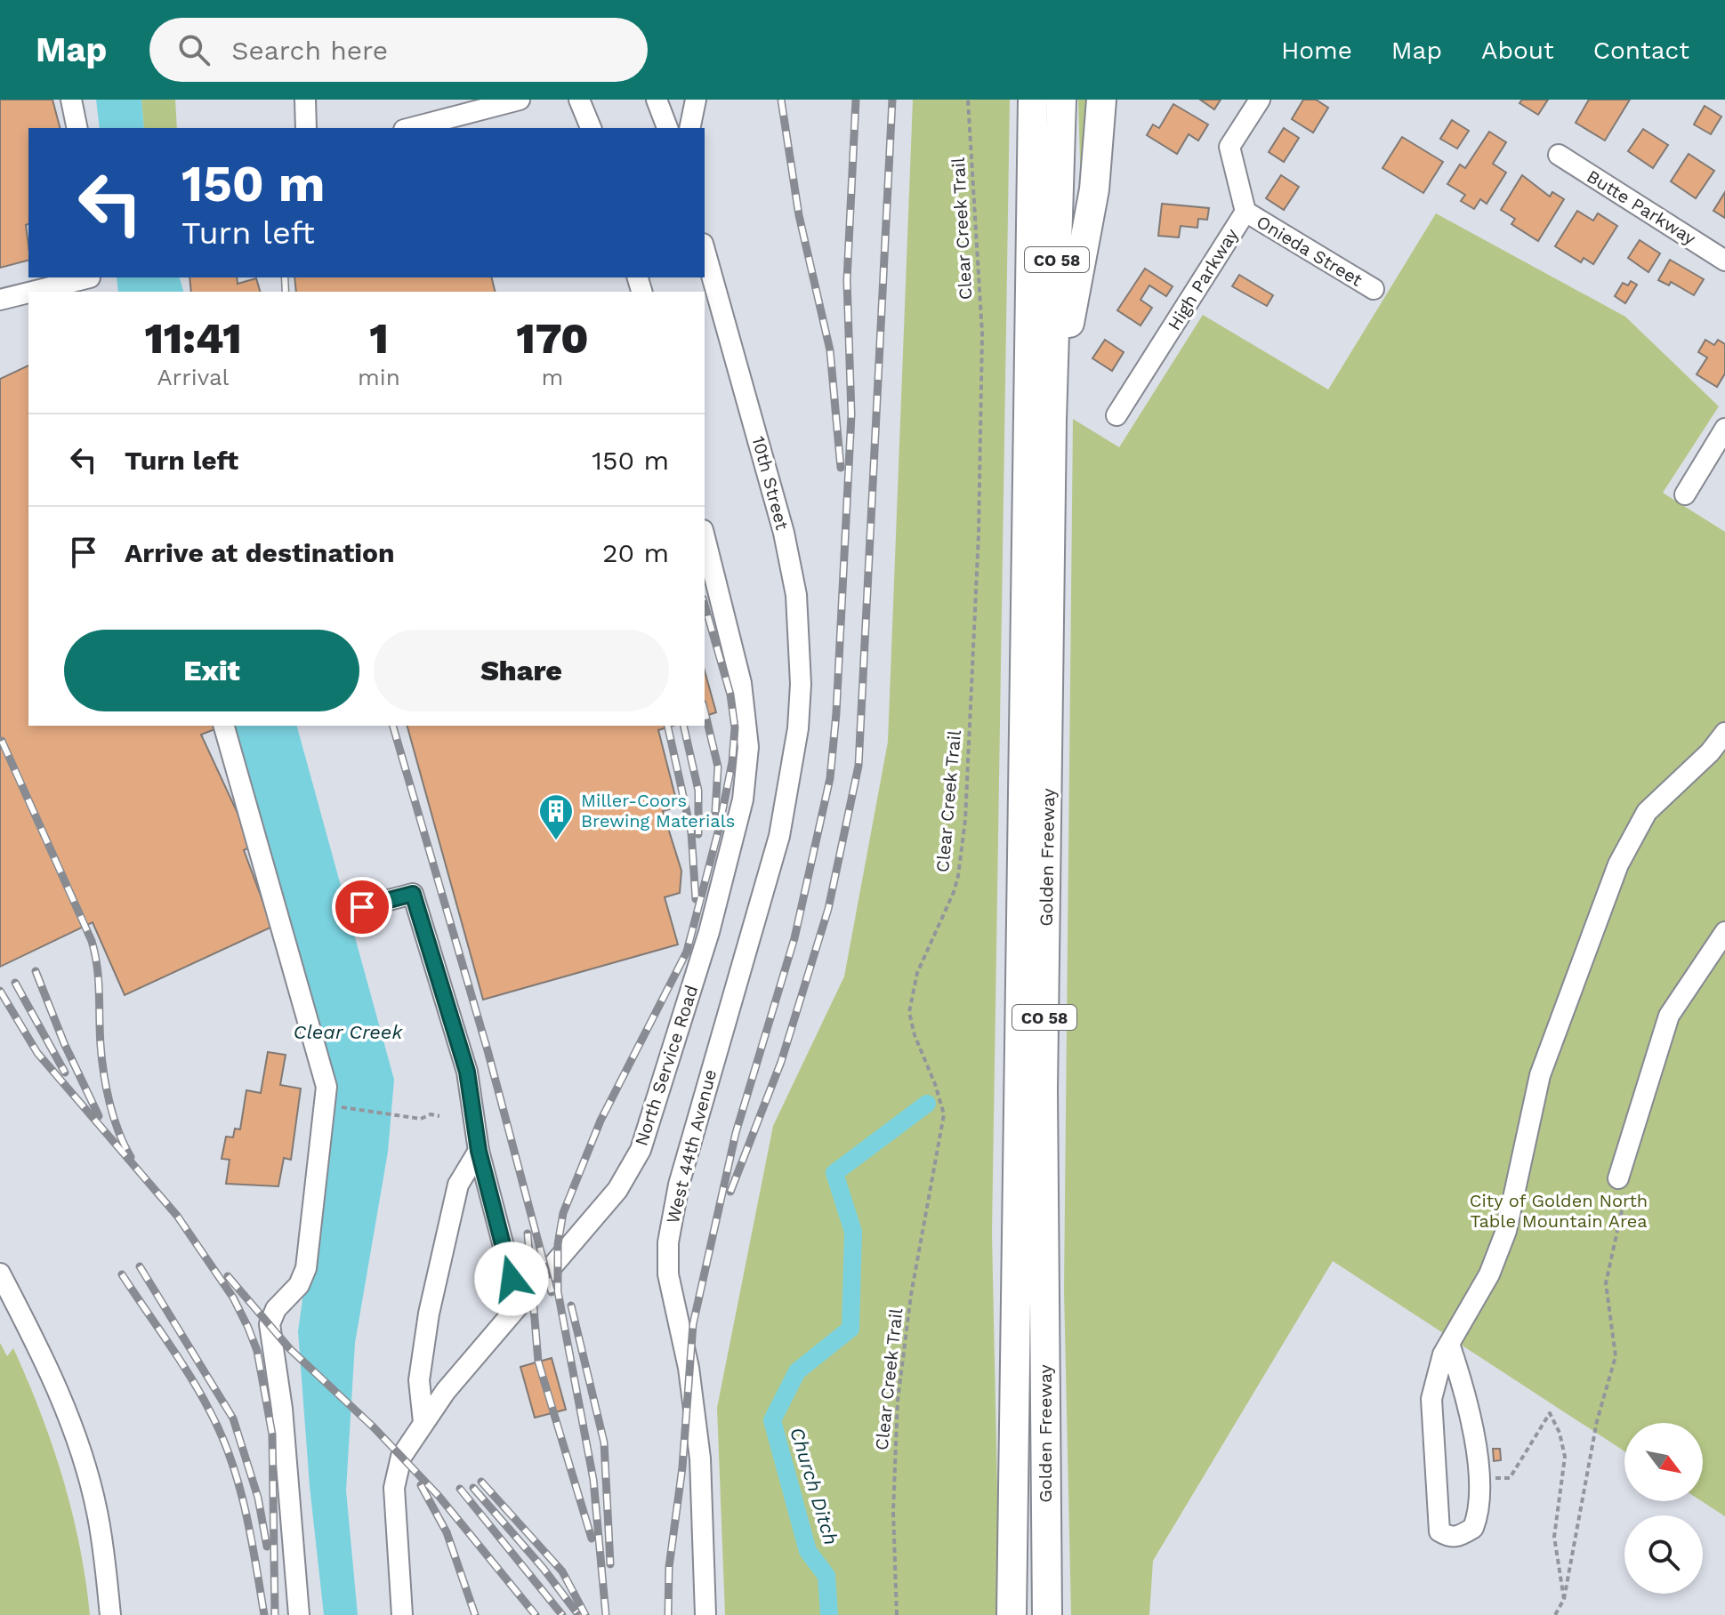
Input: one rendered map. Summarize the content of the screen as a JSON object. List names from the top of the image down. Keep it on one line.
{"streets":{"highway":["CO 58","Golden Freeway"],"street":["Butte Parkway","Onieda Street","High Parkway","10th Street","North Service Road","West 44th Avenue"],"path":["Clear Creek Trail"]},"crossings":[["Onieda Street","High Parkway"],["10th Street","West 44th Avenue"]],"water":["Clear Creek","Church Ditch"],"parks":["City of Golden North Table Mountain Area"],"places":{"building":["Miller-Coors Brewing Materials"]},"north":"bottom right","page":{"header":"Map","search":"Search here","nav":["Home","Map","About","Contact"],"turn":["150 m","Turn left"],"eta":["11:41","Arrival","1","min","170","m"],"list":[{"name":"Turn left","value":"150 m"},{"name":"Arrive at destination","value":"20 m"}],"buttons":["Exit","Share"]}}
